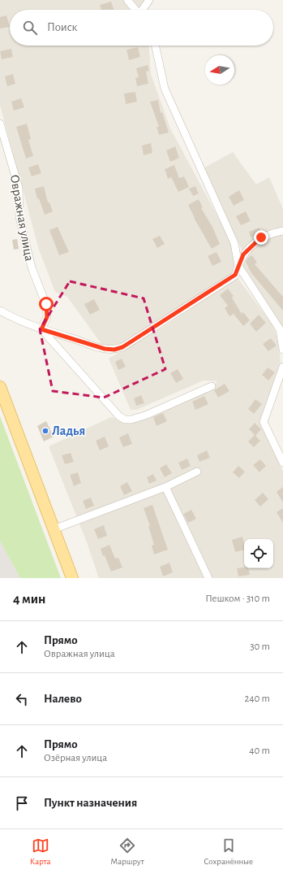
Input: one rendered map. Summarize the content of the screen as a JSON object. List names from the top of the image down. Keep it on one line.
{"streets":{"street":["Овражная улица"]},"places":["Ладья"],"north":"left","page":{"search":"Поиск","heading":["4 мин","Пешком · 310 m"],"list":[["Прямо","Овражная улица","30 m"],["Налево","240 m"],["Прямо","Озёрная улица","40 m"],"Пункт назначения"],"nav":["Карта","Маршрут","Сохранённые"]}}
